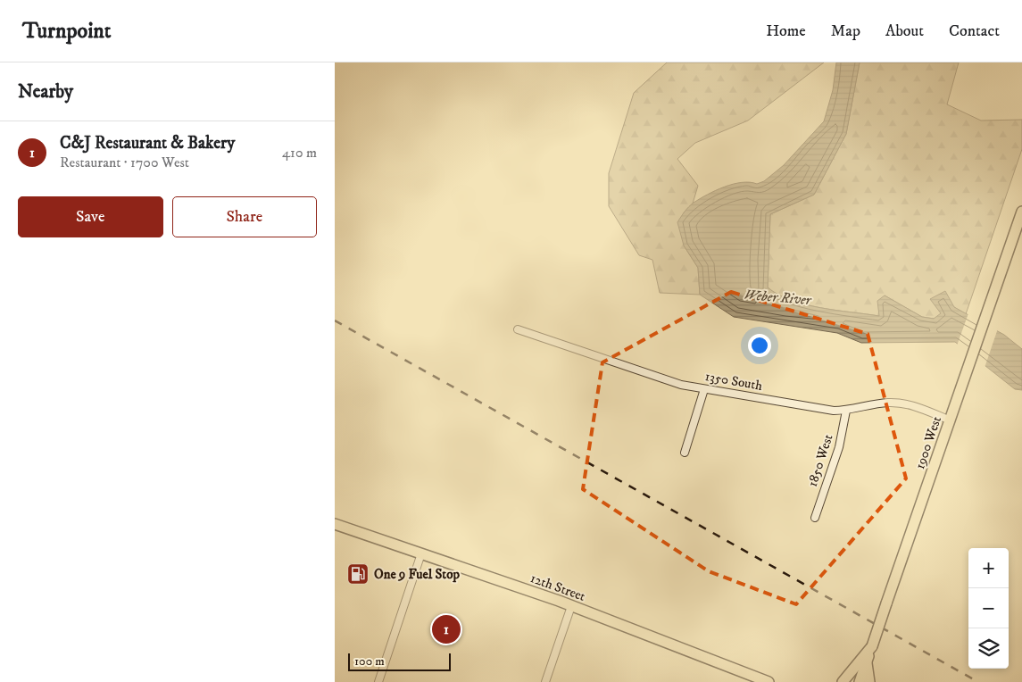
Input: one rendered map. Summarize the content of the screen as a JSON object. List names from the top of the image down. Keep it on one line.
{"streets":{"main road":["1900 West","12th Street"],"street":["1350 South","1850 West"]},"crossings":[["1350 South","1900 West"],["1350 South","1850 West"]],"water":["Weber River"],"places":{"fuel station":["One 9 Fuel Stop"]},"scale_bar":"100 m","page":{"header":"Turnpoint","nav":["Home","Map","About","Contact"],"heading":"Nearby","list":[{"mark":"1","name":"C&J Restaurant & Bakery","note":"Restaurant · 1700 West","value":"410 m"}],"buttons":["Save","Share"],"map_buttons":["+","−"],"pins":"1","scale":"100 m"}}
